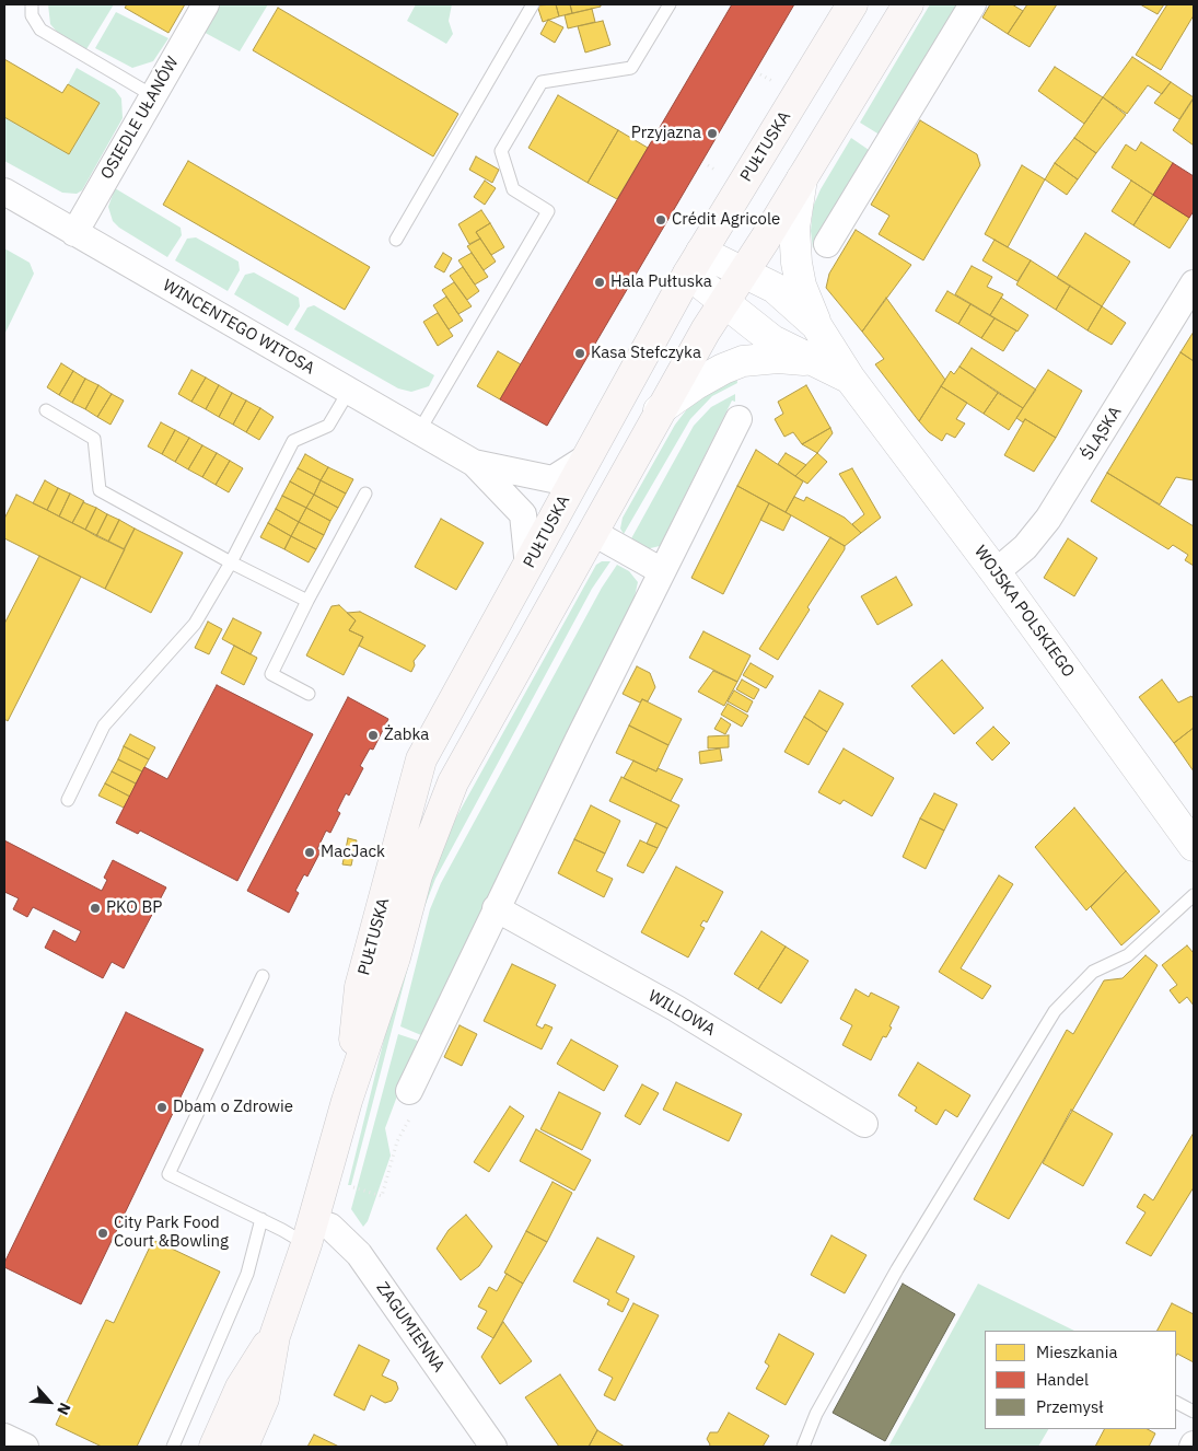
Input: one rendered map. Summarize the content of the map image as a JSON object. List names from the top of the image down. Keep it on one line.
{"streets":{"main road":["PUŁTUSKA"],"street":["OSIEDLE UŁANÓW","WINCENTEGO WITOSA","ŚLĄSKA","WOJSKA POLSKIEGO","WILLOWA","ZAGUMIENNA"]},"crossings":[["OSIEDLE UŁANÓW","WINCENTEGO WITOSA"],["PUŁTUSKA","WINCENTEGO WITOSA"],["PUŁTUSKA","WOJSKA POLSKIEGO"],["PUŁTUSKA","ZAGUMIENNA"],["ŚLĄSKA","WOJSKA POLSKIEGO"]],"places":["Przyjazna","Crédit Agricole","Hala Pułtuska","Kasa Stefczyka","Żabka","MacJack","PKO BP","Dbam o Zdrowie","City Park Food Court &Bowling"],"legend":["Mieszkania","Handel","Przemysł"],"north":"bottom right"}
